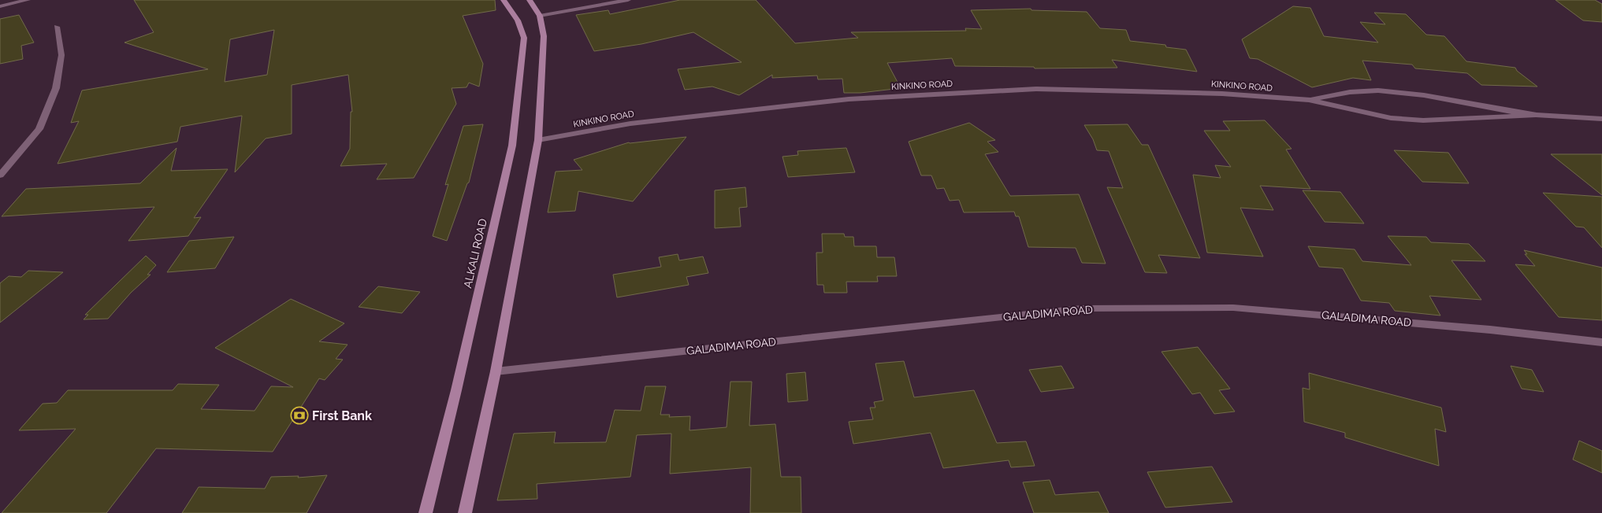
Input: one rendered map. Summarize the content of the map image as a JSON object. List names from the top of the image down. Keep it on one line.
{"streets":{"main road":["ALKALI ROAD"],"street":["KINKINO ROAD","GALADIMA ROAD"]},"places":{"bank":["First Bank"]}}
